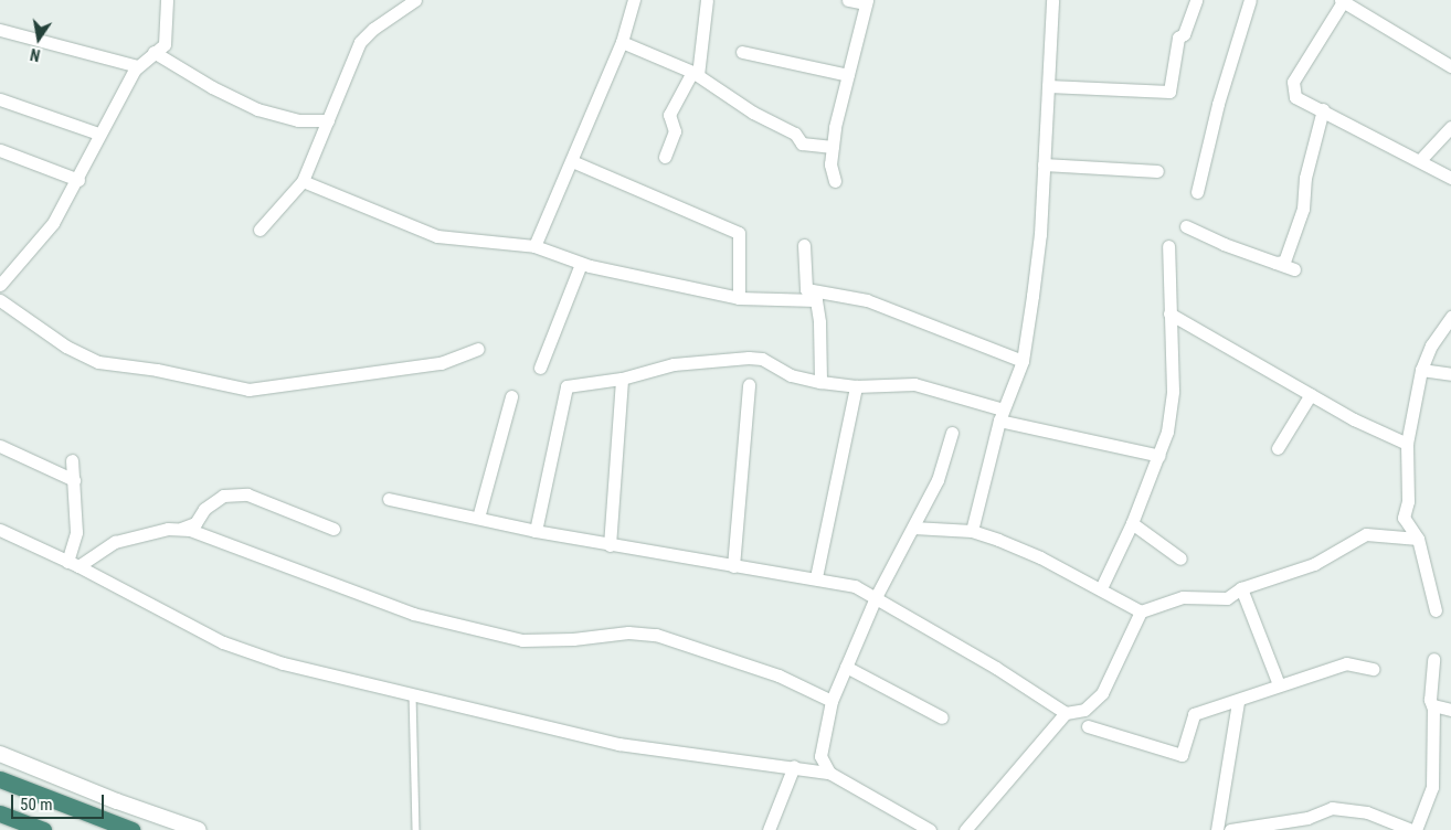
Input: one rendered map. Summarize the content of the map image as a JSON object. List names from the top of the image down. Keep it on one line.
{"scale_bar":"50 m","north":"bottom"}
